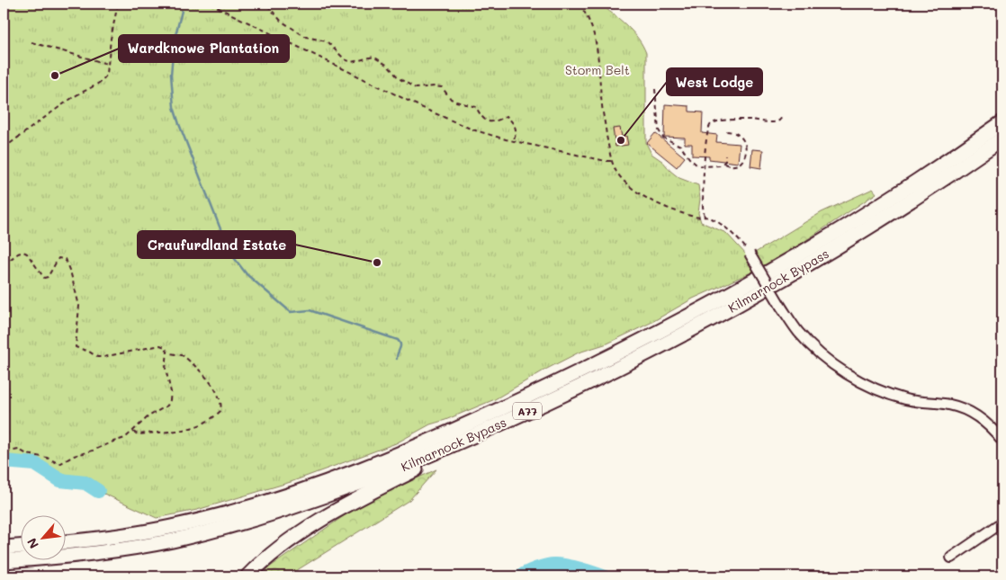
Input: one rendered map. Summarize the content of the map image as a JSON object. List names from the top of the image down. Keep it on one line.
{"streets":{"highway":["Kilmarnock Bypass","A77"]},"crossings":[["Kilmarnock Bypass","A77"]],"parks":["Storm Belt"],"places":["Wardknowe Plantation","West Lodge","Craufurdland Estate"],"north":"bottom left"}
